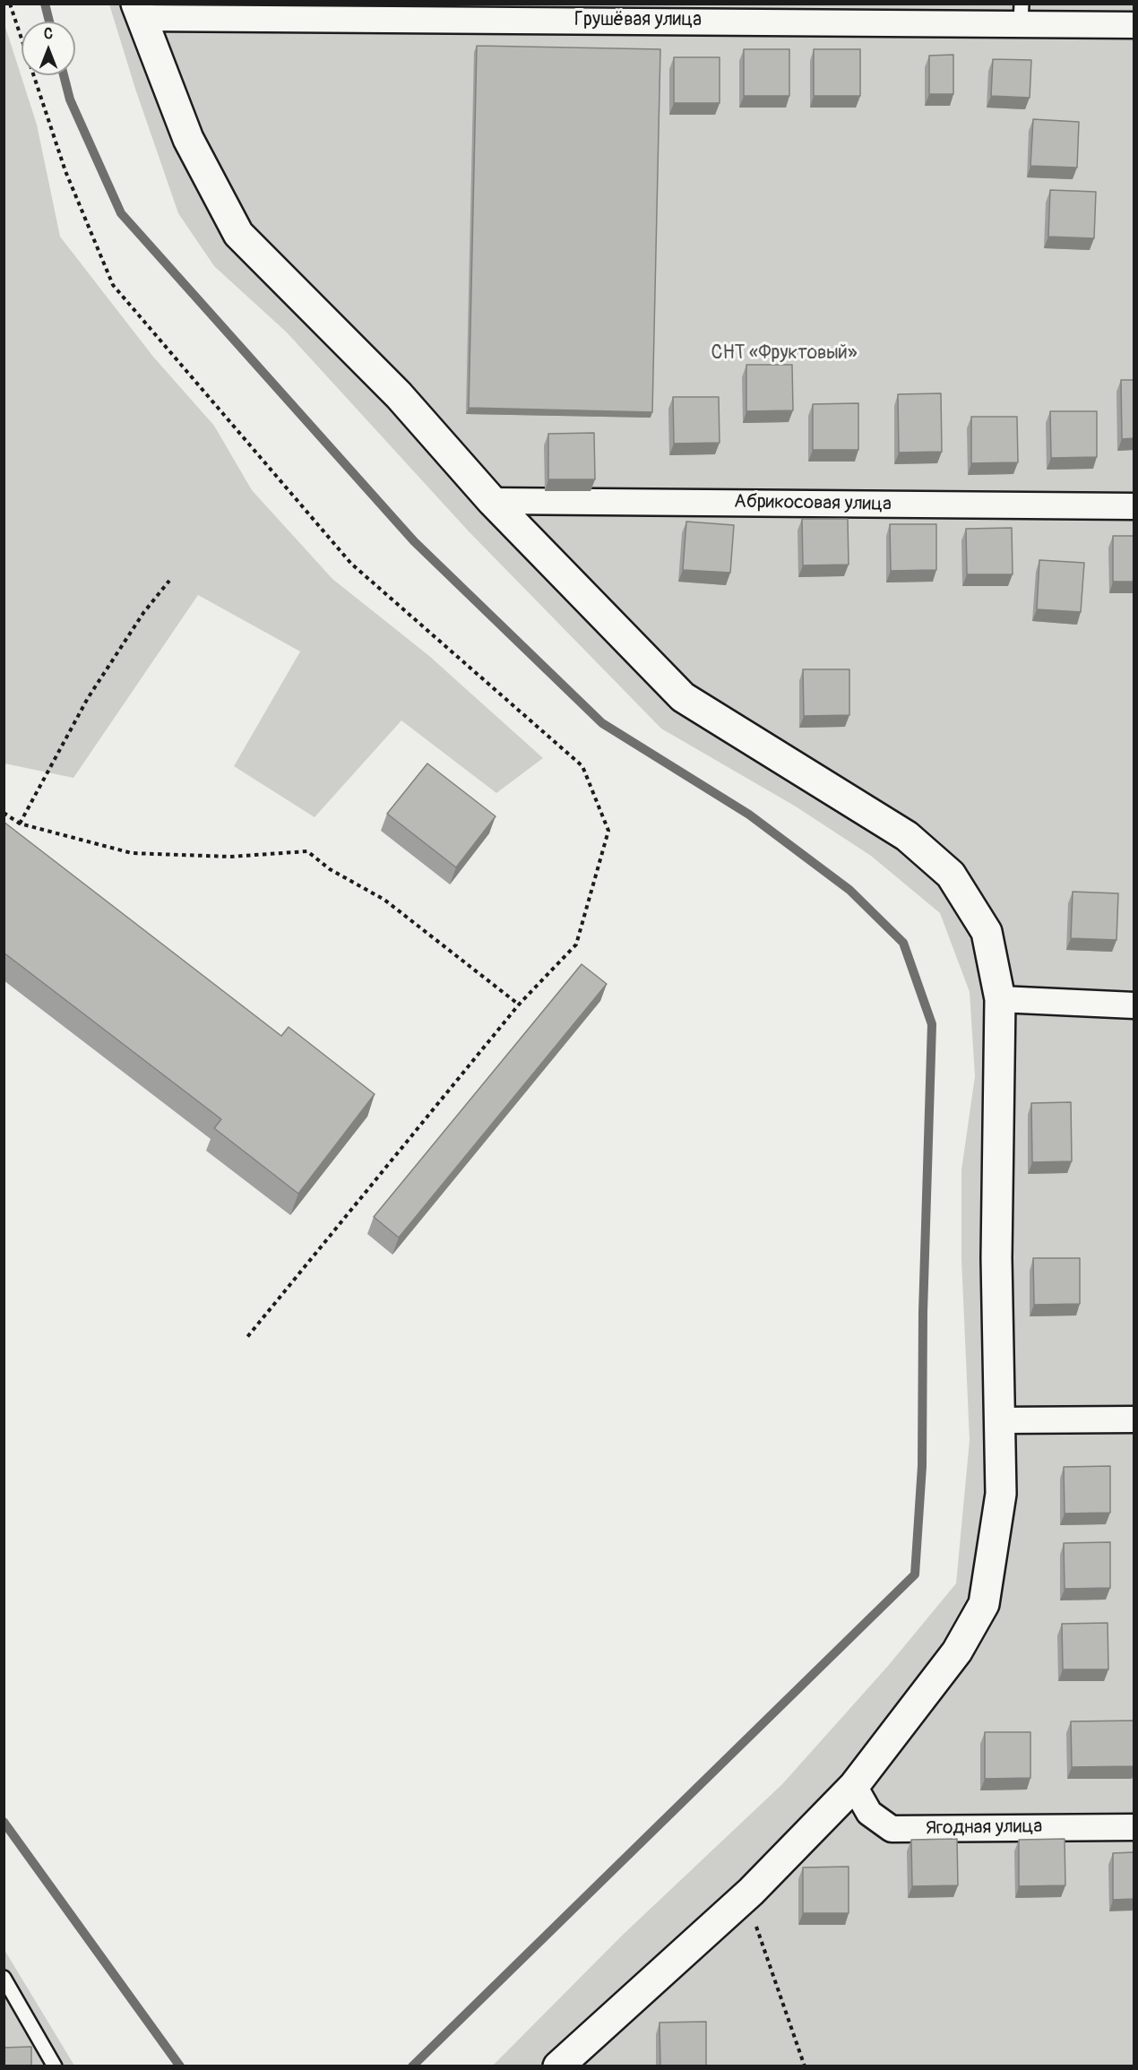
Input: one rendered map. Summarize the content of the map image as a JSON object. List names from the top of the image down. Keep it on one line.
{"streets":{"street":["Грушёвая улица","Абрикосовая улица","Ягодная улица"]},"parks":["СНТ «Фруктовый»"],"north":"top"}
